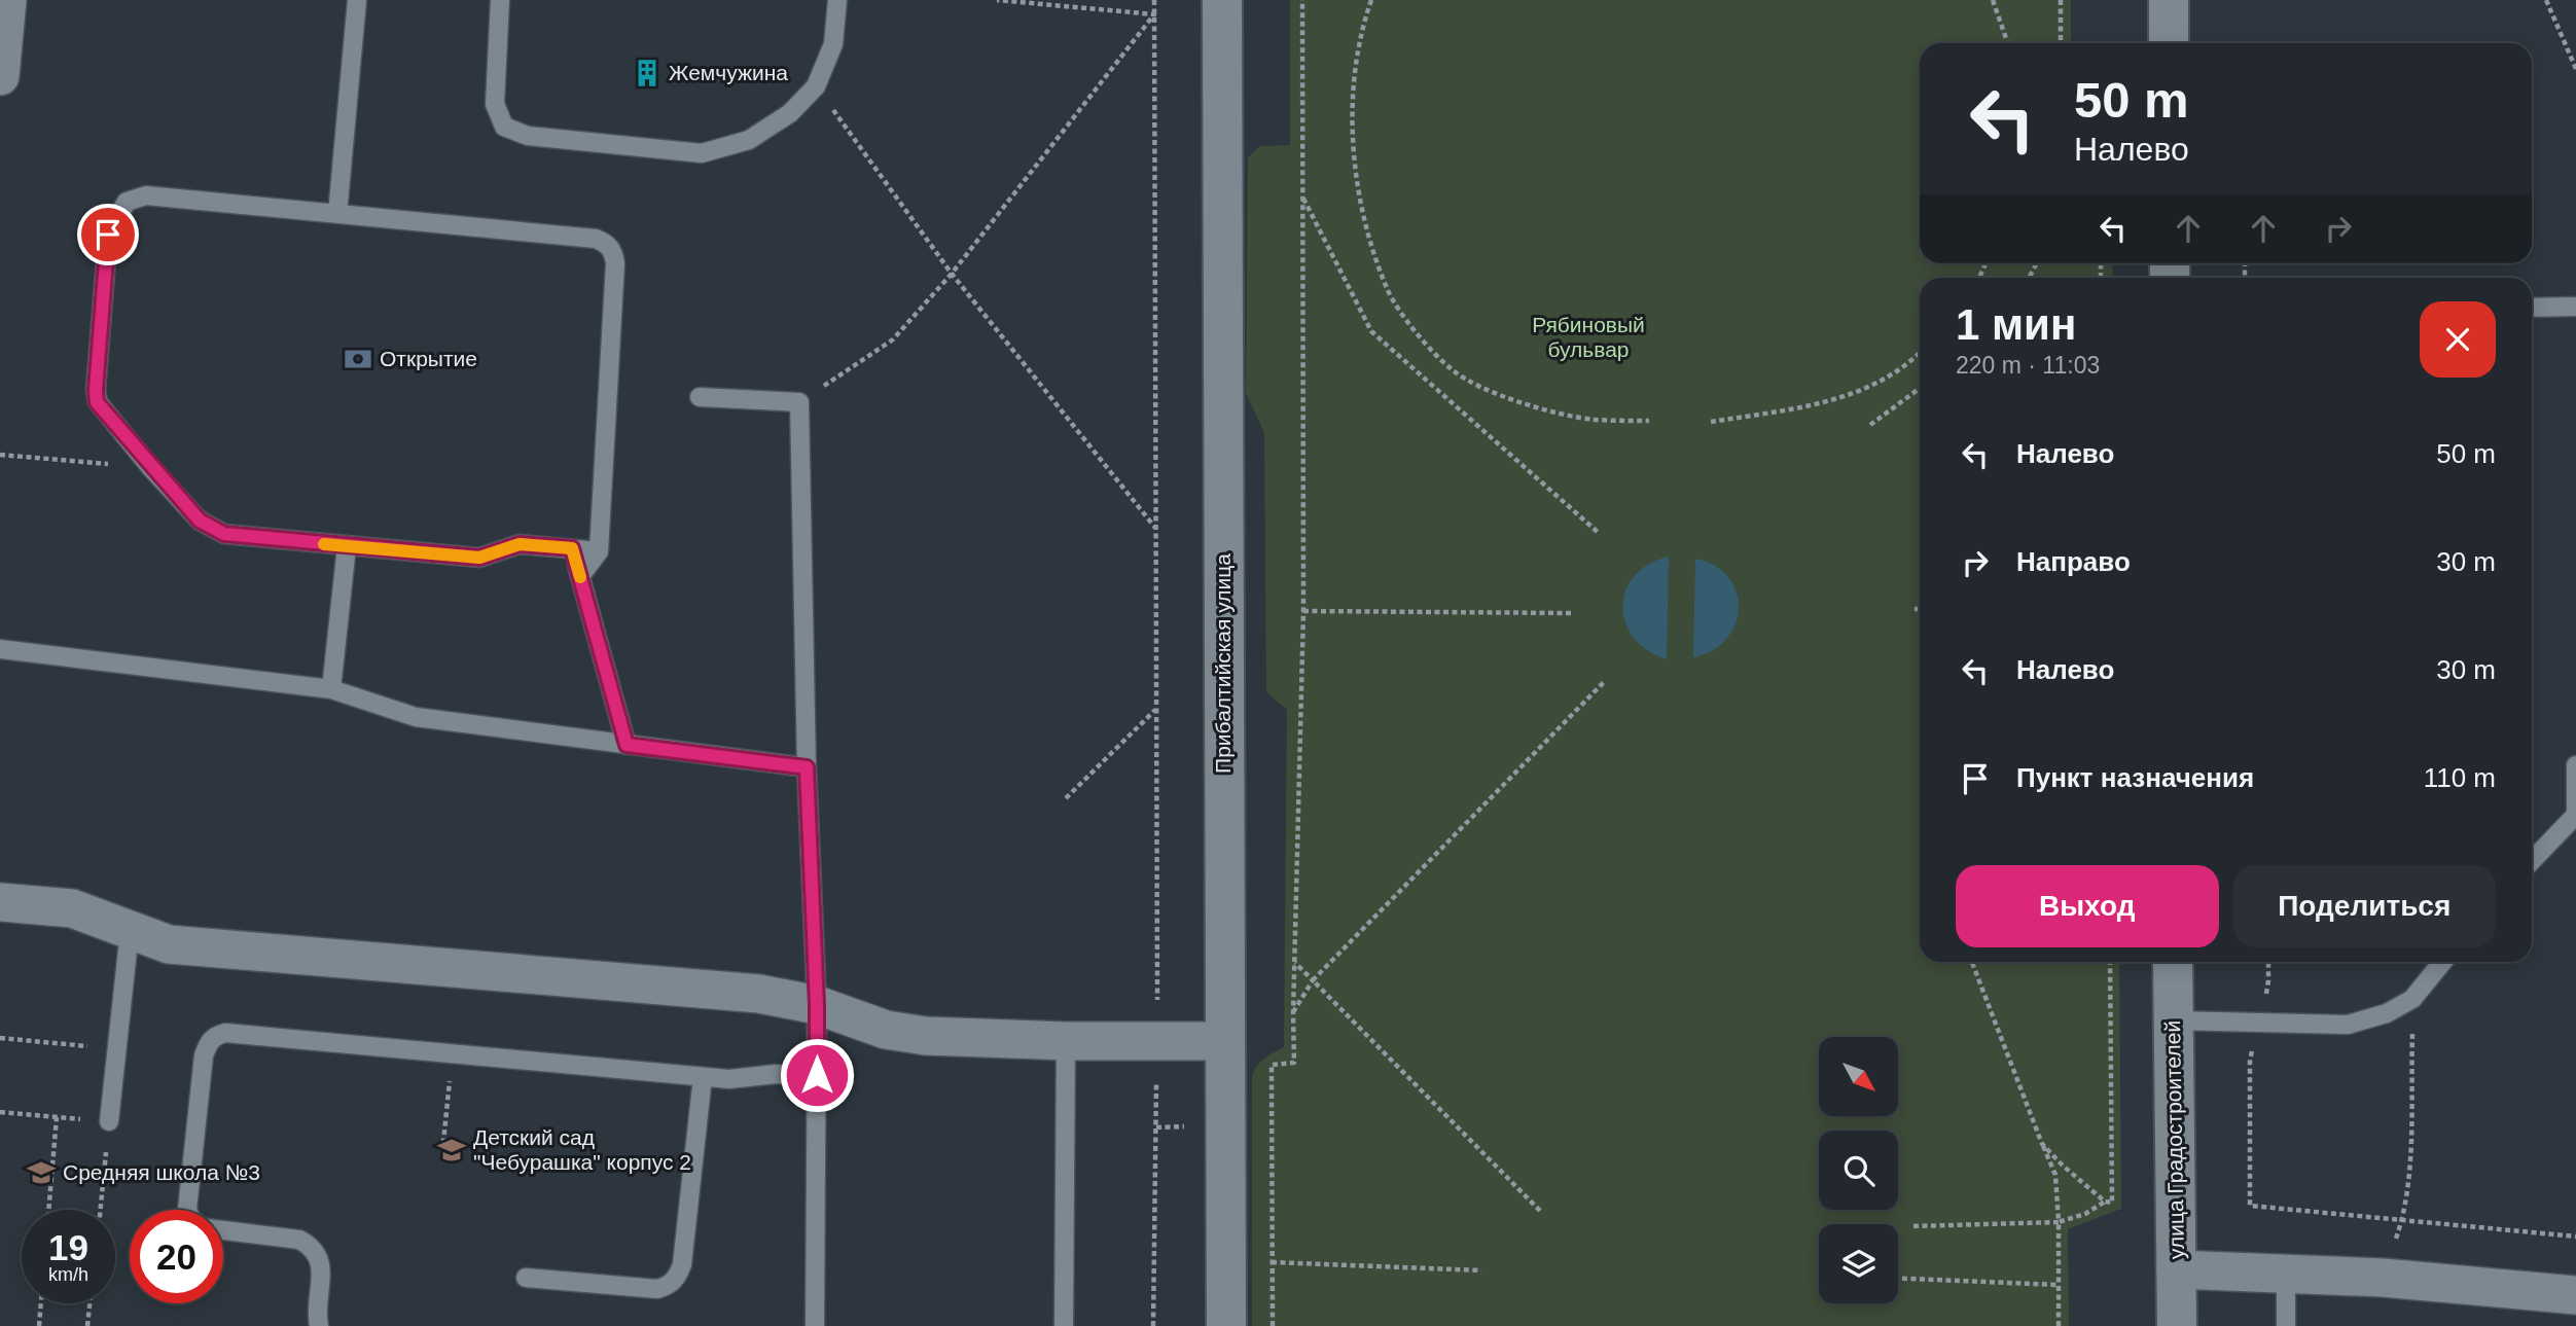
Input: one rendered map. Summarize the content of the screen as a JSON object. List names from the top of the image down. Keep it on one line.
{"streets":{"street":["Прибалтийская улица","улица Градостроителей"]},"parks":["Рябиновый бульвар"],"places":{"building":["Жемчужина"],"bank":["Открытие"],"school or university":["Детский сад \"Чебурашка\" корпус 2","Средняя школа №3"]},"north":"bottom right","page":{"turn":["50 m","Налево"],"heading":["1 мин","220 m · 11:03"],"list":[{"name":"Налево","value":"50 m"},{"name":"Направо","value":"30 m"},{"name":"Налево","value":"30 m"},{"name":"Пункт назначения","value":"110 m"}],"buttons":["Выход","Поделиться"],"speed":"19 km/h","limit":"20"}}
